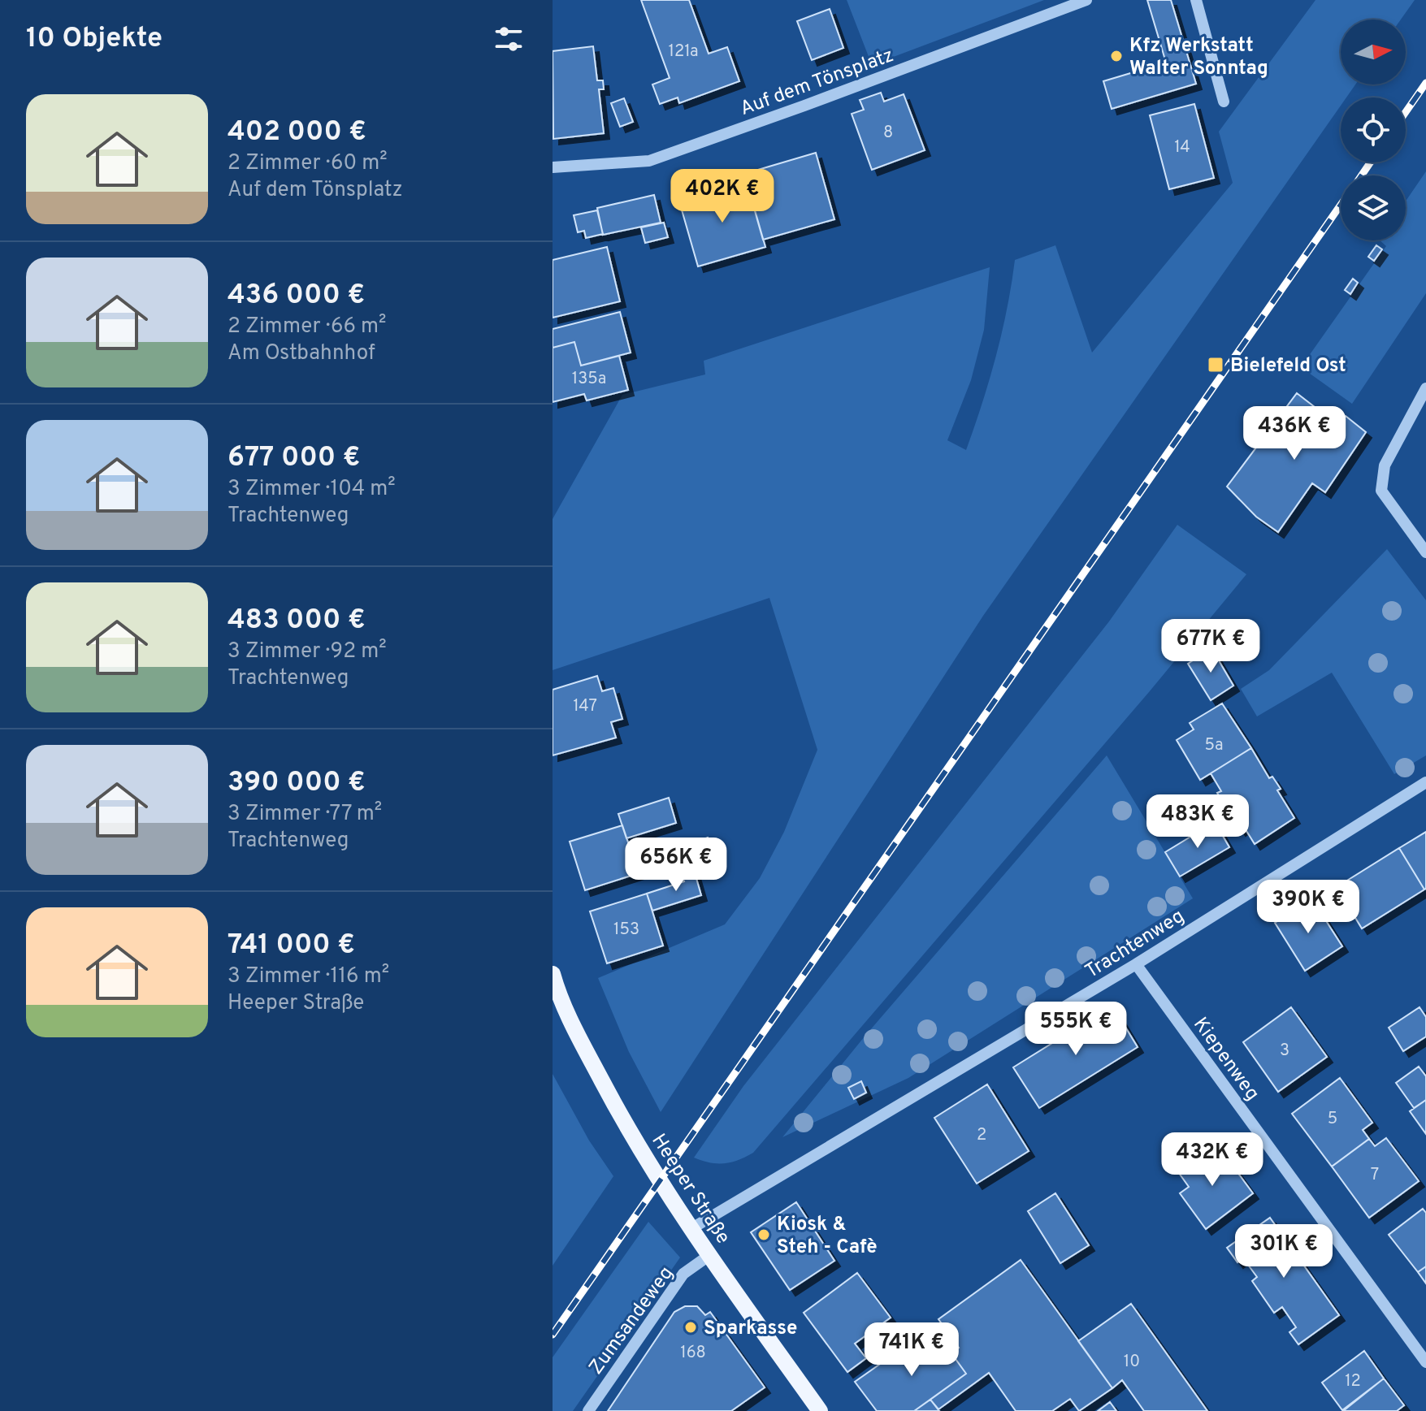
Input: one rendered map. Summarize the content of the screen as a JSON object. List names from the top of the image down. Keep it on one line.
{"streets":{"main road":["Heeper Straße"],"street":["Auf dem Tönsplatz","Trachtenweg","Kiepenweg","Zumsandeweg"]},"crossings":[["Trachtenweg","Kiepenweg"],["Trachtenweg","Heeper Straße"],["Heeper Straße","Zumsandeweg"]],"places":{"other":["Kfz Werkstatt Walter Sonntag","Kiosk & Steh - Cafè","Sparkasse"],"transit":["Bielefeld Ost"]},"house_numbers":["121a","8","14","135a","147","5a","153","3","5","2","7","168","10","12"],"north":"right","page":{"heading":"10 Objekte","list":[{"name":"402 000 €","note":"2 Zimmer · 60 m² · Auf dem Tönsplatz"},{"name":"436 000 €","note":"2 Zimmer · 66 m² · Am Ostbahnhof"},{"name":"677 000 €","note":"3 Zimmer · 104 m² · Trachtenweg"},{"name":"483 000 €","note":"3 Zimmer · 92 m² · Trachtenweg"},{"name":"390 000 €","note":"3 Zimmer · 77 m² · Trachtenweg"},{"name":"741 000 €","note":"3 Zimmer · 116 m² · Heeper Straße"}],"price":["402K €","436K €","677K €","483K €","656K €","390K €","555K €","432K €","301K €","741K €"]}}
